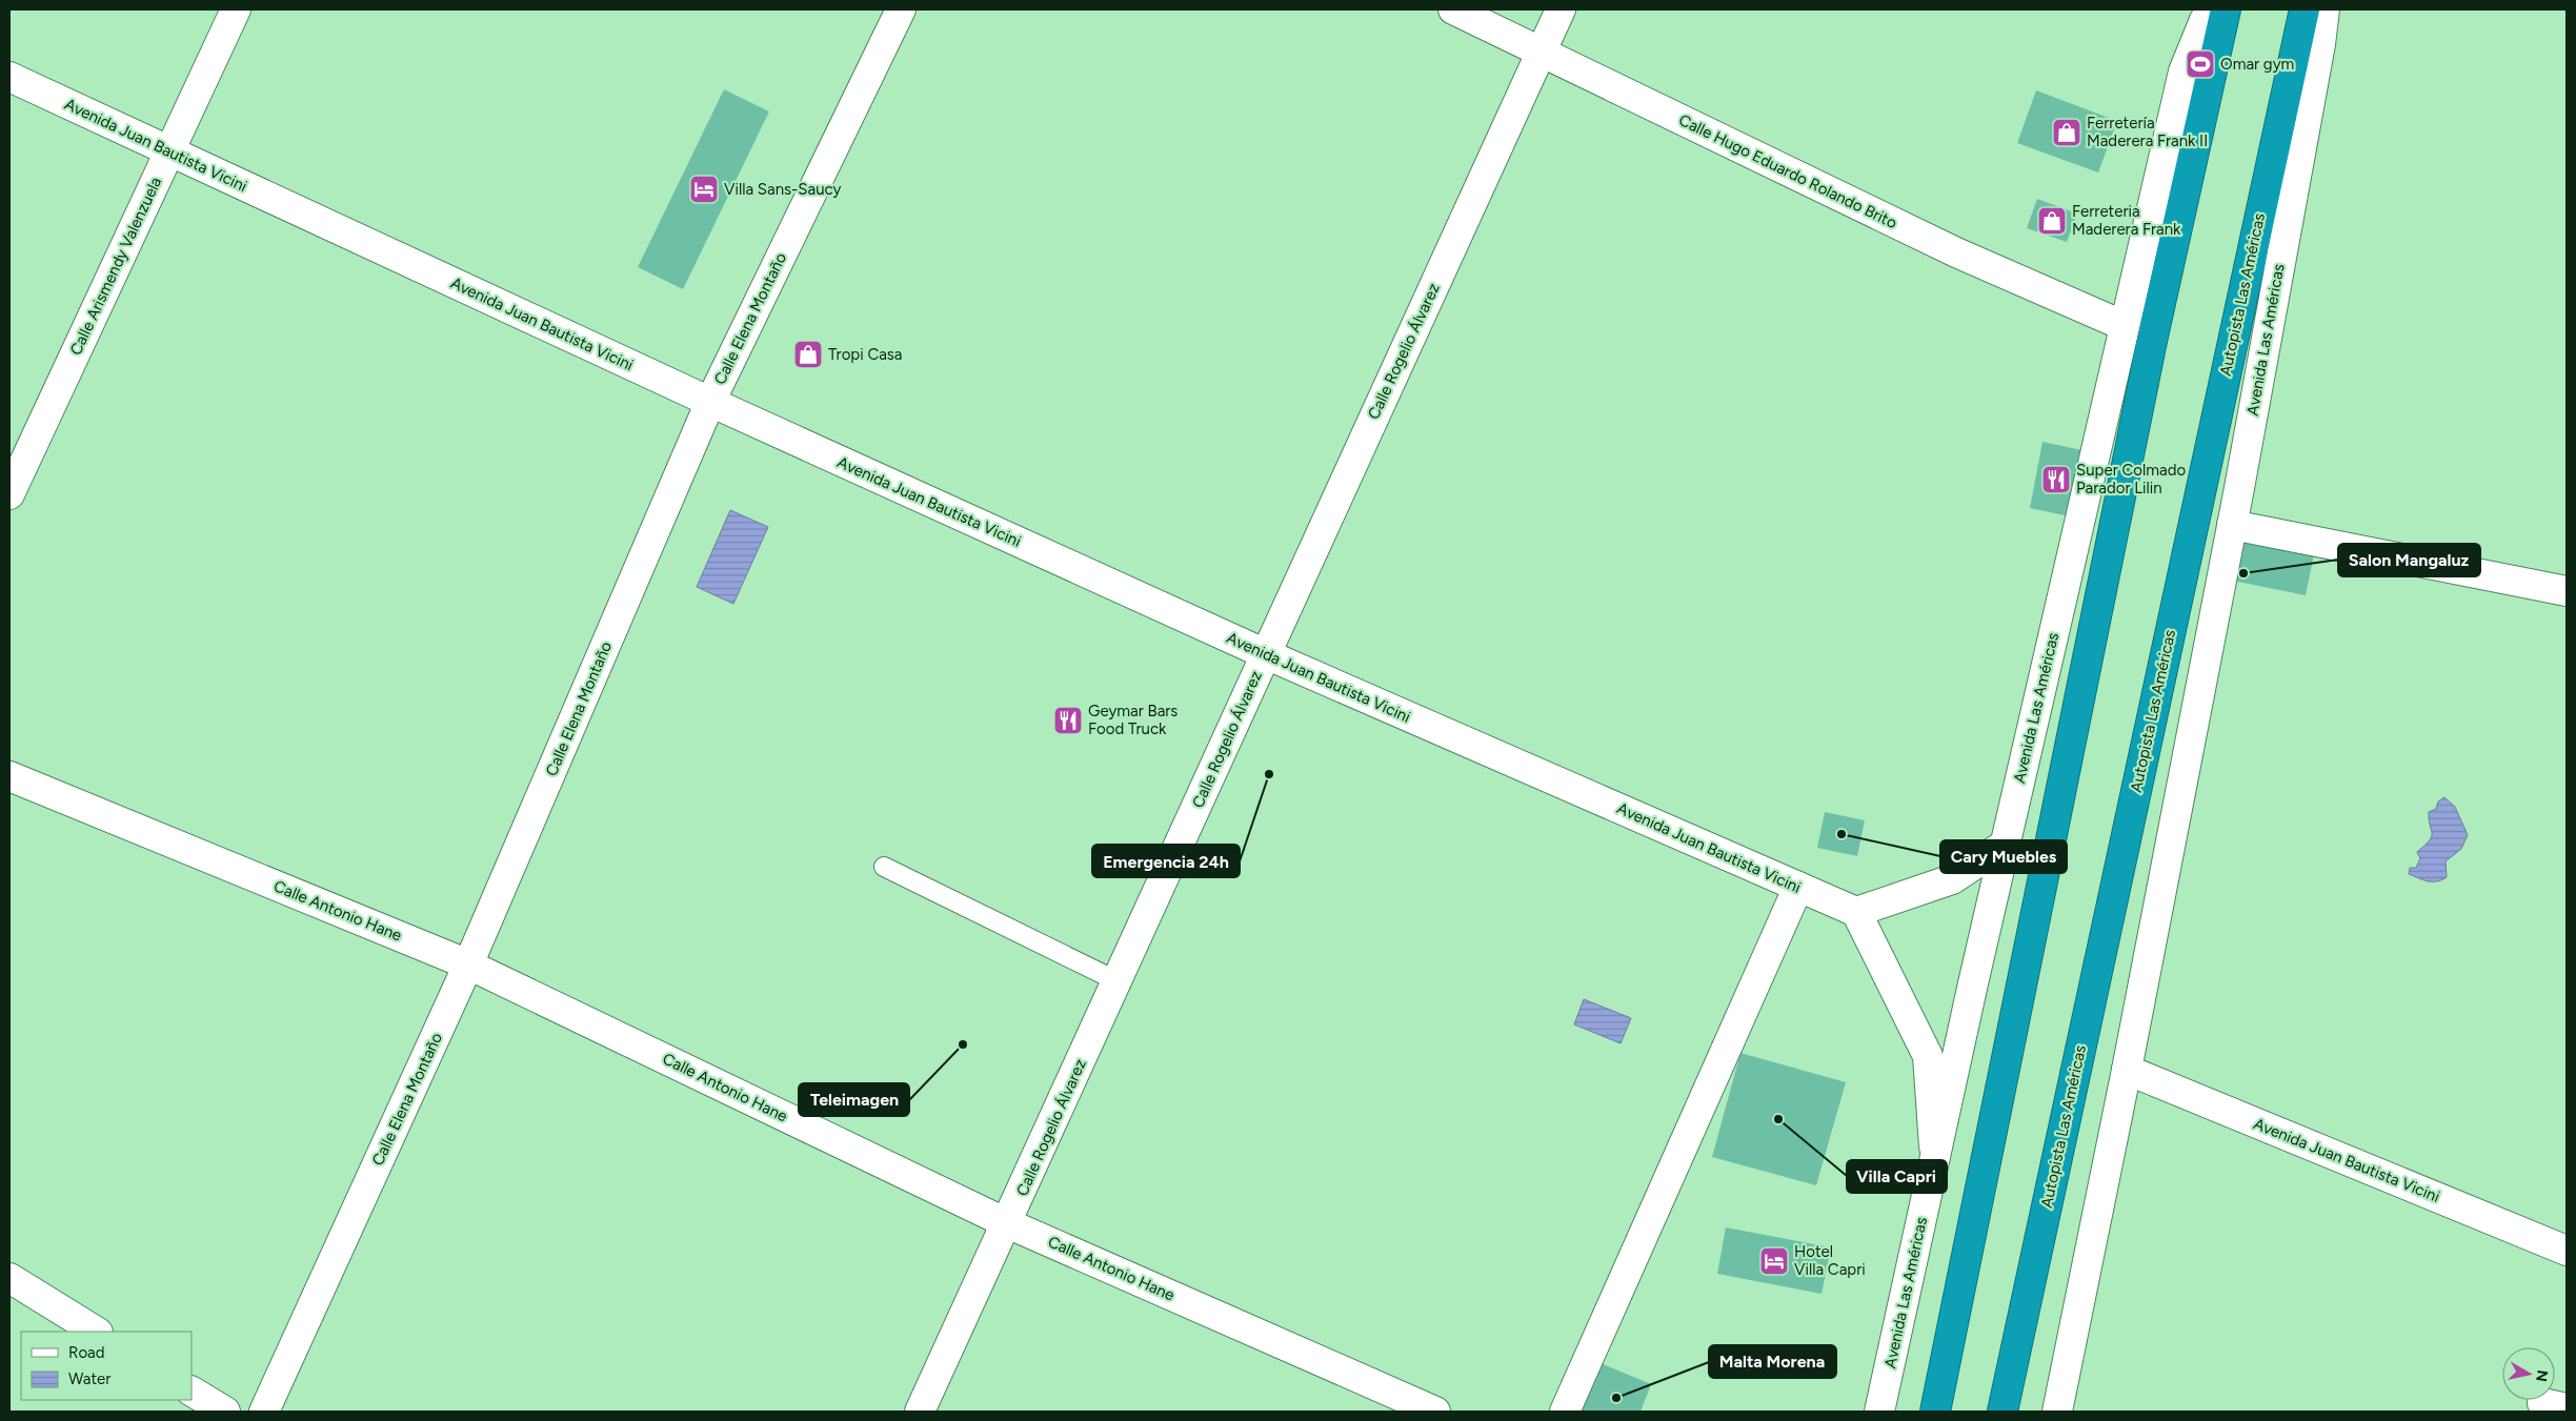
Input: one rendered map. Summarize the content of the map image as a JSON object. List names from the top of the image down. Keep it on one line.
{"streets":{"highway":["Autopista Las Américas"],"street":["Avenida Juan Bautista Vicini","Calle Hugo Eduardo Rolando Brito","Calle Arismendy Valenzuela","Calle Elena Montaño","Avenida Las Américas","Calle Rogelio Álvarez","Calle Antonio Hane"]},"crossings":[["Avenida Juan Bautista Vicini","Calle Arismendy Valenzuela"],["Avenida Juan Bautista Vicini","Calle Elena Montaño"],["Avenida Juan Bautista Vicini","Avenida Las Américas"],["Avenida Juan Bautista Vicini","Calle Rogelio Álvarez"],["Calle Hugo Eduardo Rolando Brito","Avenida Las Américas"],["Calle Hugo Eduardo Rolando Brito","Calle Rogelio Álvarez"],["Calle Elena Montaño","Calle Antonio Hane"],["Calle Rogelio Álvarez","Calle Antonio Hane"]],"places":{"sports":["Omar gym"],"shop":["Ferretería Maderera Frank II","Ferreteria Maderera Frank","Tropi Casa"],"hotel":["Villa Sans-Saucy","Hotel Villa Capri"],"restaurant":["Super Colmado Parador Lilin","Geymar Bars Food Truck"],"other":["Salon Mangaluz","Emergencia 24h","Cary Muebles","Teleimagen","Villa Capri","Malta Morena"]},"legend":["Road","Water"],"north":"right"}
